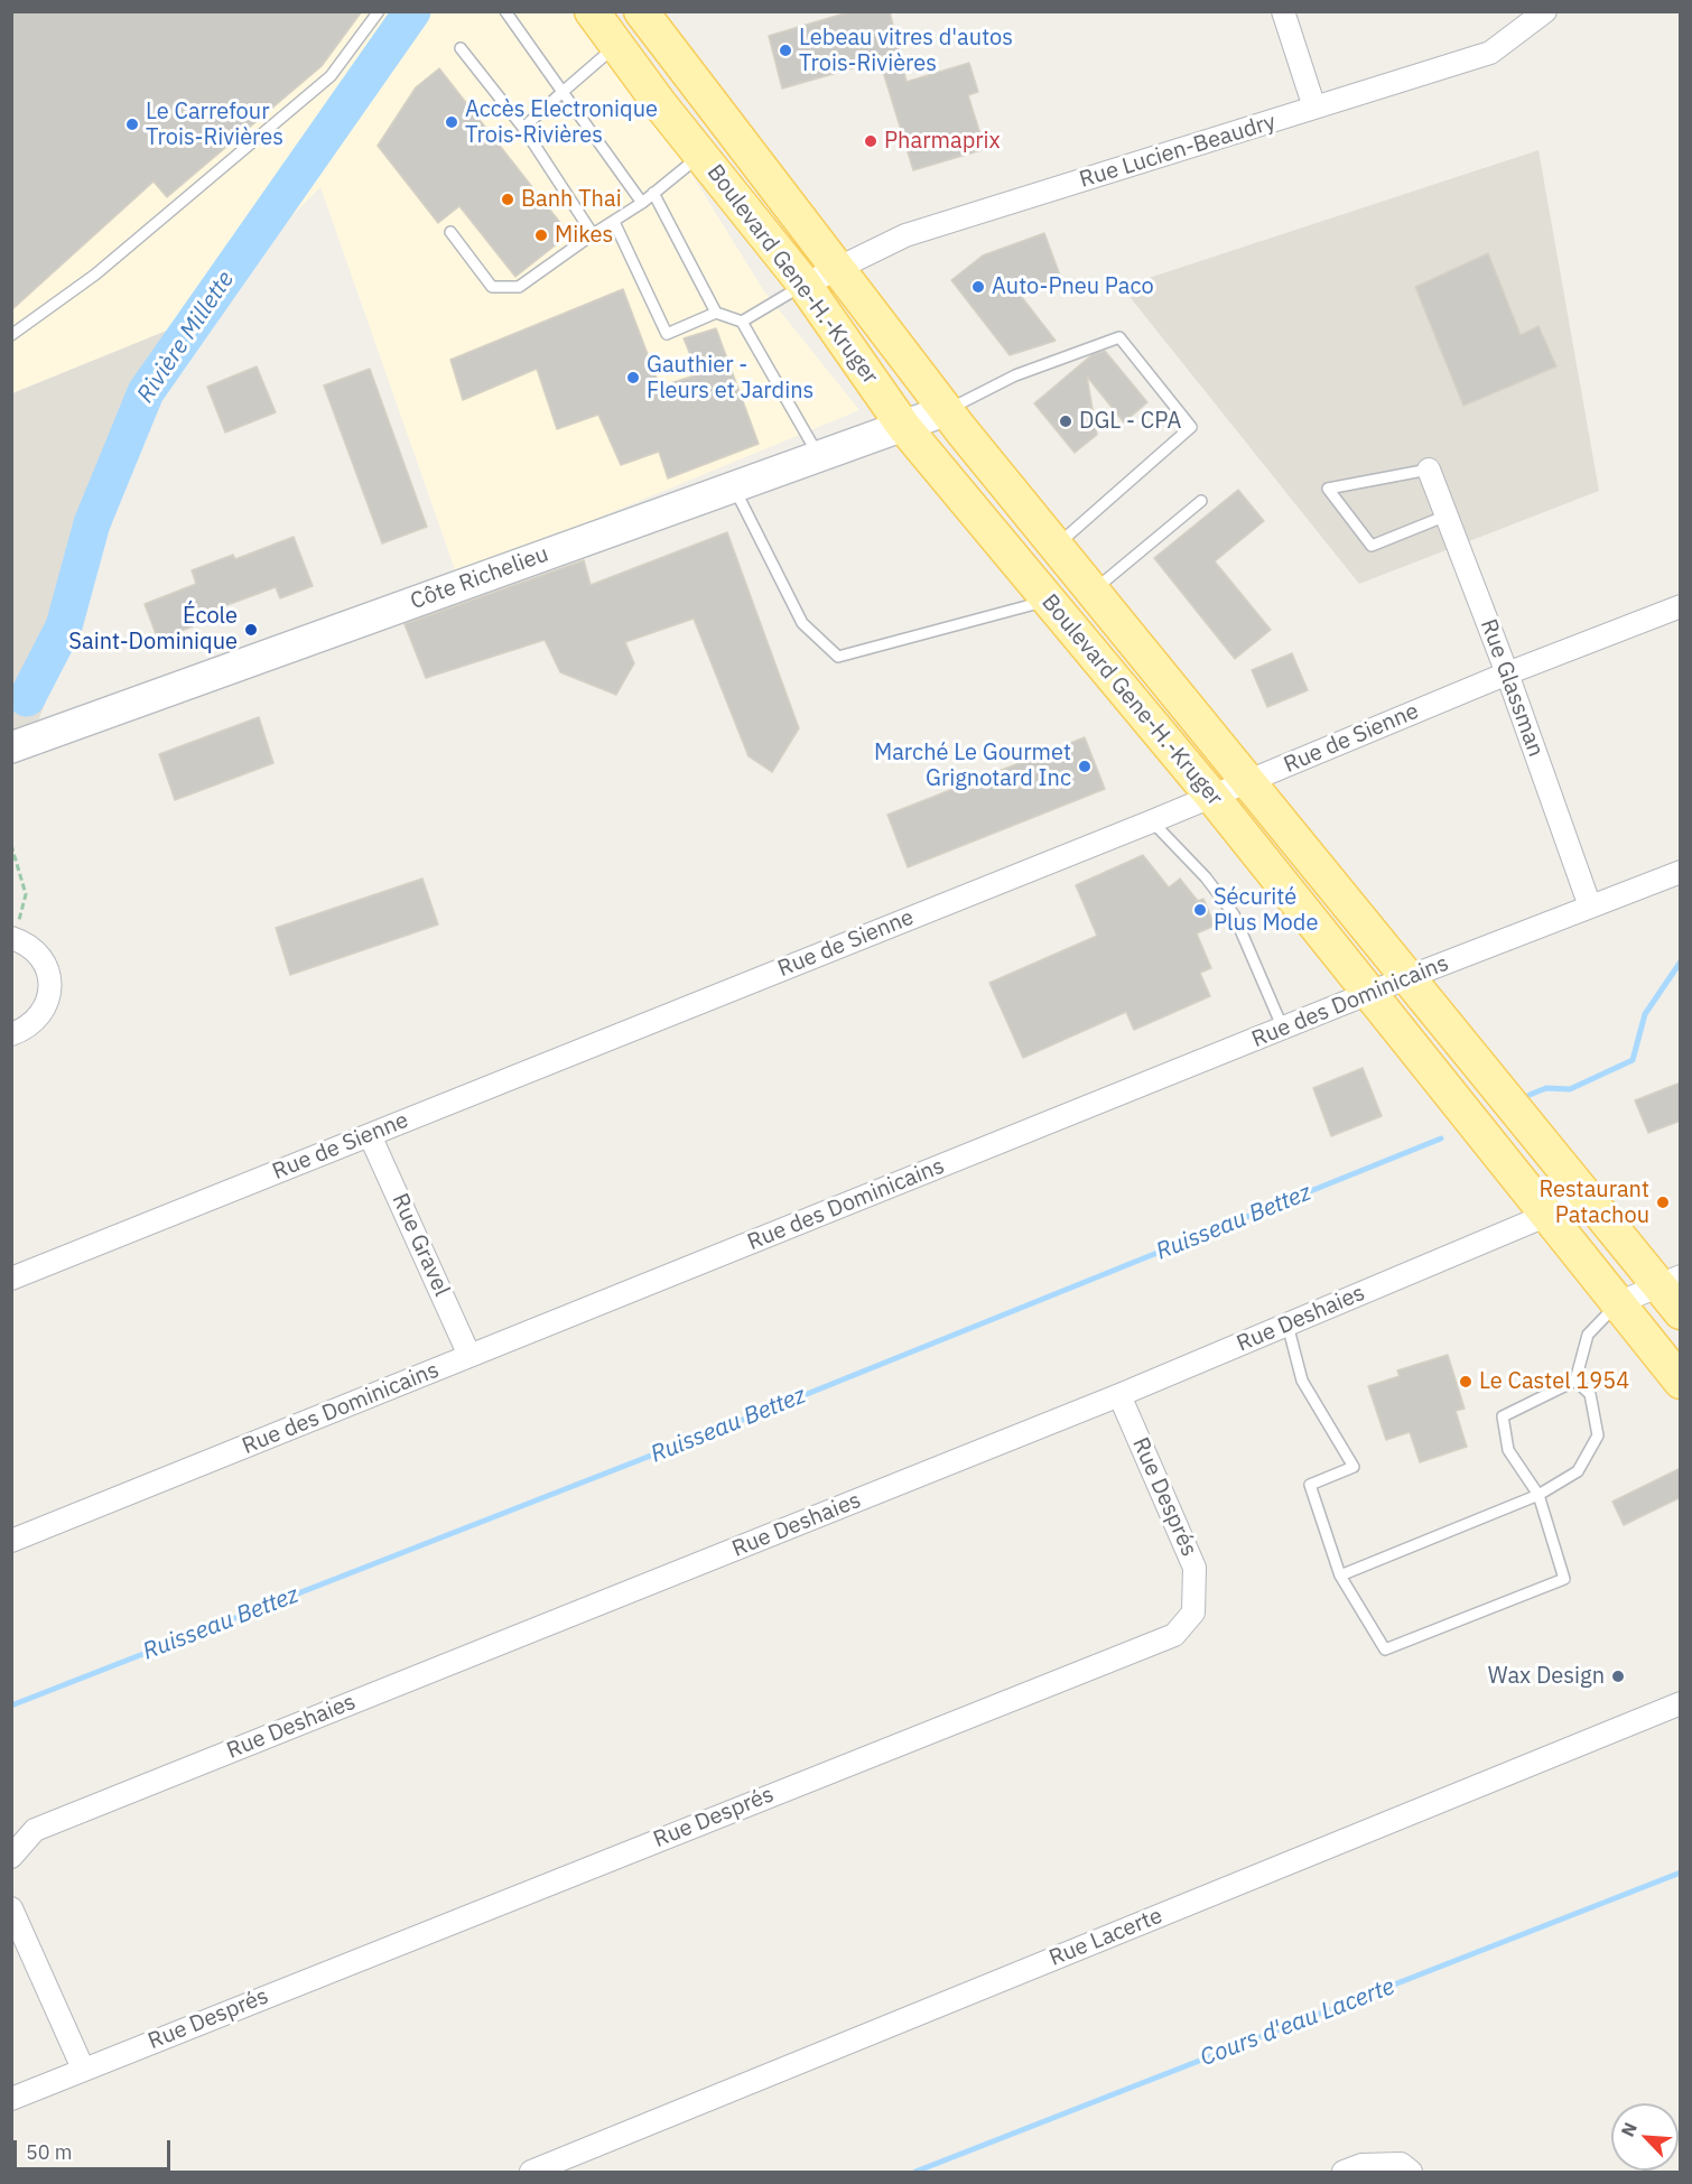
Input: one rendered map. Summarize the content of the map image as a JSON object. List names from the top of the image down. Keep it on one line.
{"streets":{"main road":["Boulevard Gene-H.-Kruger"],"street":["Rue Lucien-Beaudry","Côte Richelieu","Rue Glassman","Rue de Sienne","Rue des Dominicains","Rue Gravel","Rue Deshaies","Rue Després","Rue Lacerte"]},"crossings":[["Rue Lucien-Beaudry","Boulevard Gene-H.-Kruger"],["Boulevard Gene-H.-Kruger","Côte Richelieu"],["Boulevard Gene-H.-Kruger","Rue de Sienne"],["Boulevard Gene-H.-Kruger","Rue des Dominicains"],["Boulevard Gene-H.-Kruger","Rue Deshaies"],["Rue Glassman","Rue de Sienne"],["Rue Glassman","Rue des Dominicains"],["Rue de Sienne","Rue Gravel"],["Rue des Dominicains","Rue Gravel"],["Rue Deshaies","Rue Després"]],"water":["Rivière Millette","Ruisseau Bettez","Cours d'eau Lacerte"],"places":["Lebeau vitres d'autos Trois-Rivières","Accès Electronique Trois-Rivières","Le Carrefour Trois-Rivières","Pharmaprix","Banh Thai","Mikes","Auto-Pneu Paco","Gauthier - Fleurs et Jardins","DGL - CPA","École Saint-Dominique","Marché Le Gourmet Grignotard Inc","Sécurité Plus Mode","Restaurant Patachou","Le Castel 1954","Wax Design"],"scale_bar":"50 m","north":"top left"}
